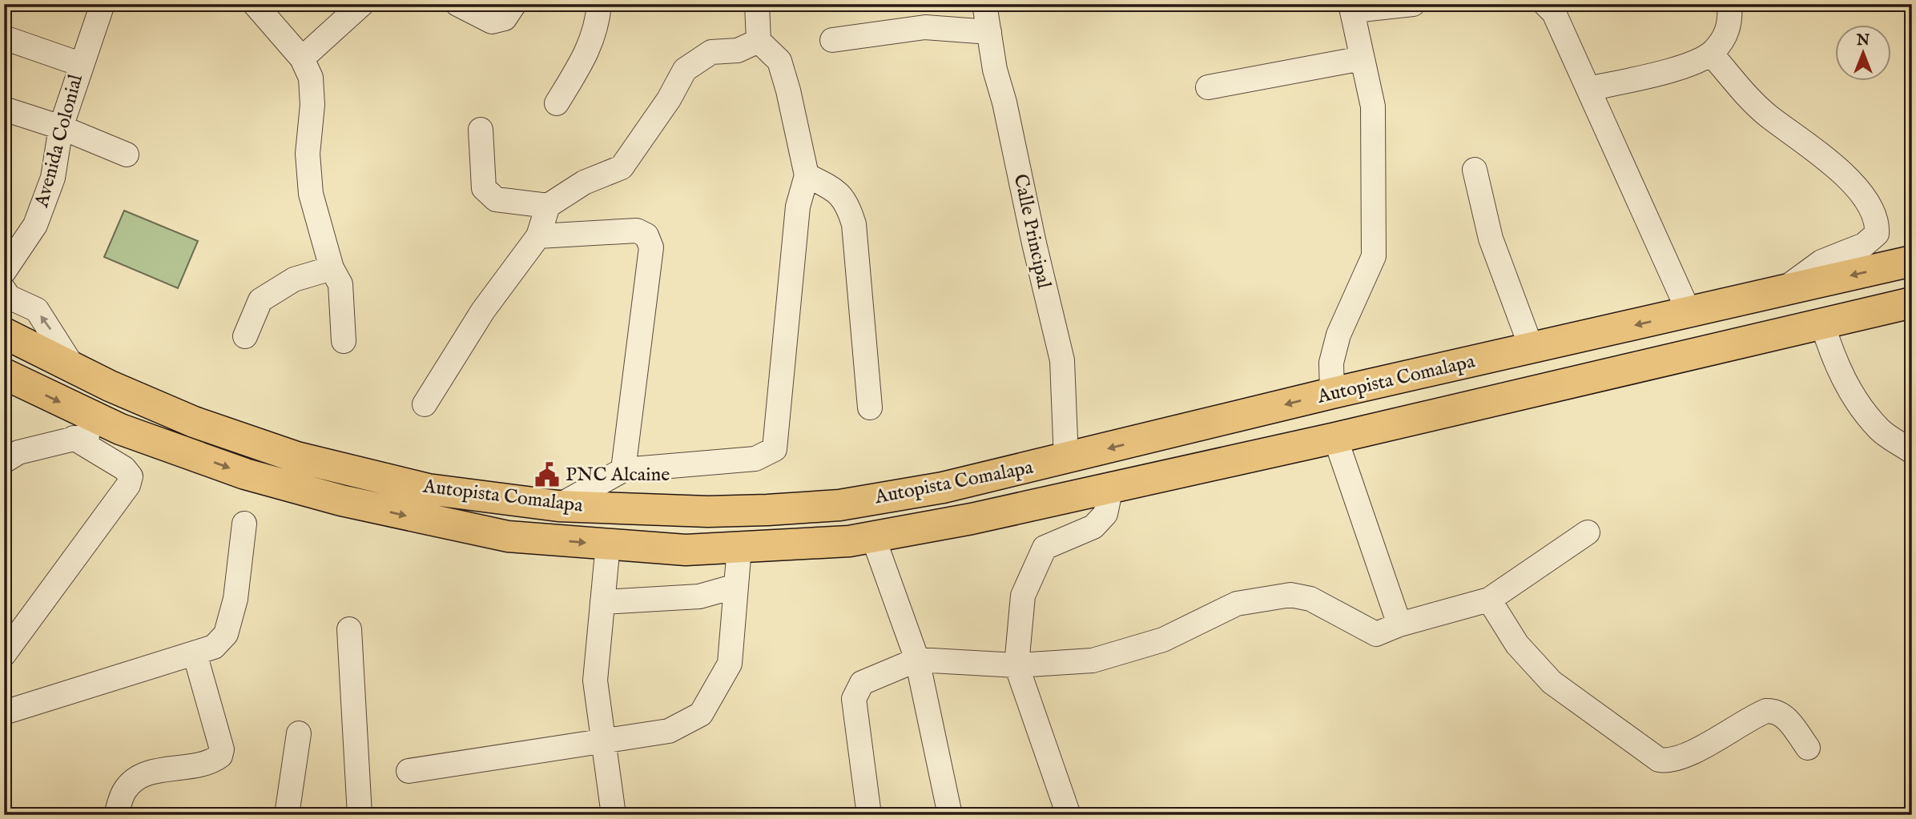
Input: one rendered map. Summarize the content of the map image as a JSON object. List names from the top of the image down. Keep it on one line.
{"streets":{"highway":["Autopista Comalapa"],"street":["Avenida Colonial","Calle Principal"]},"crossings":[["Calle Principal","Autopista Comalapa"]],"places":{"public building":["PNC Alcaine"]},"north":"top"}
